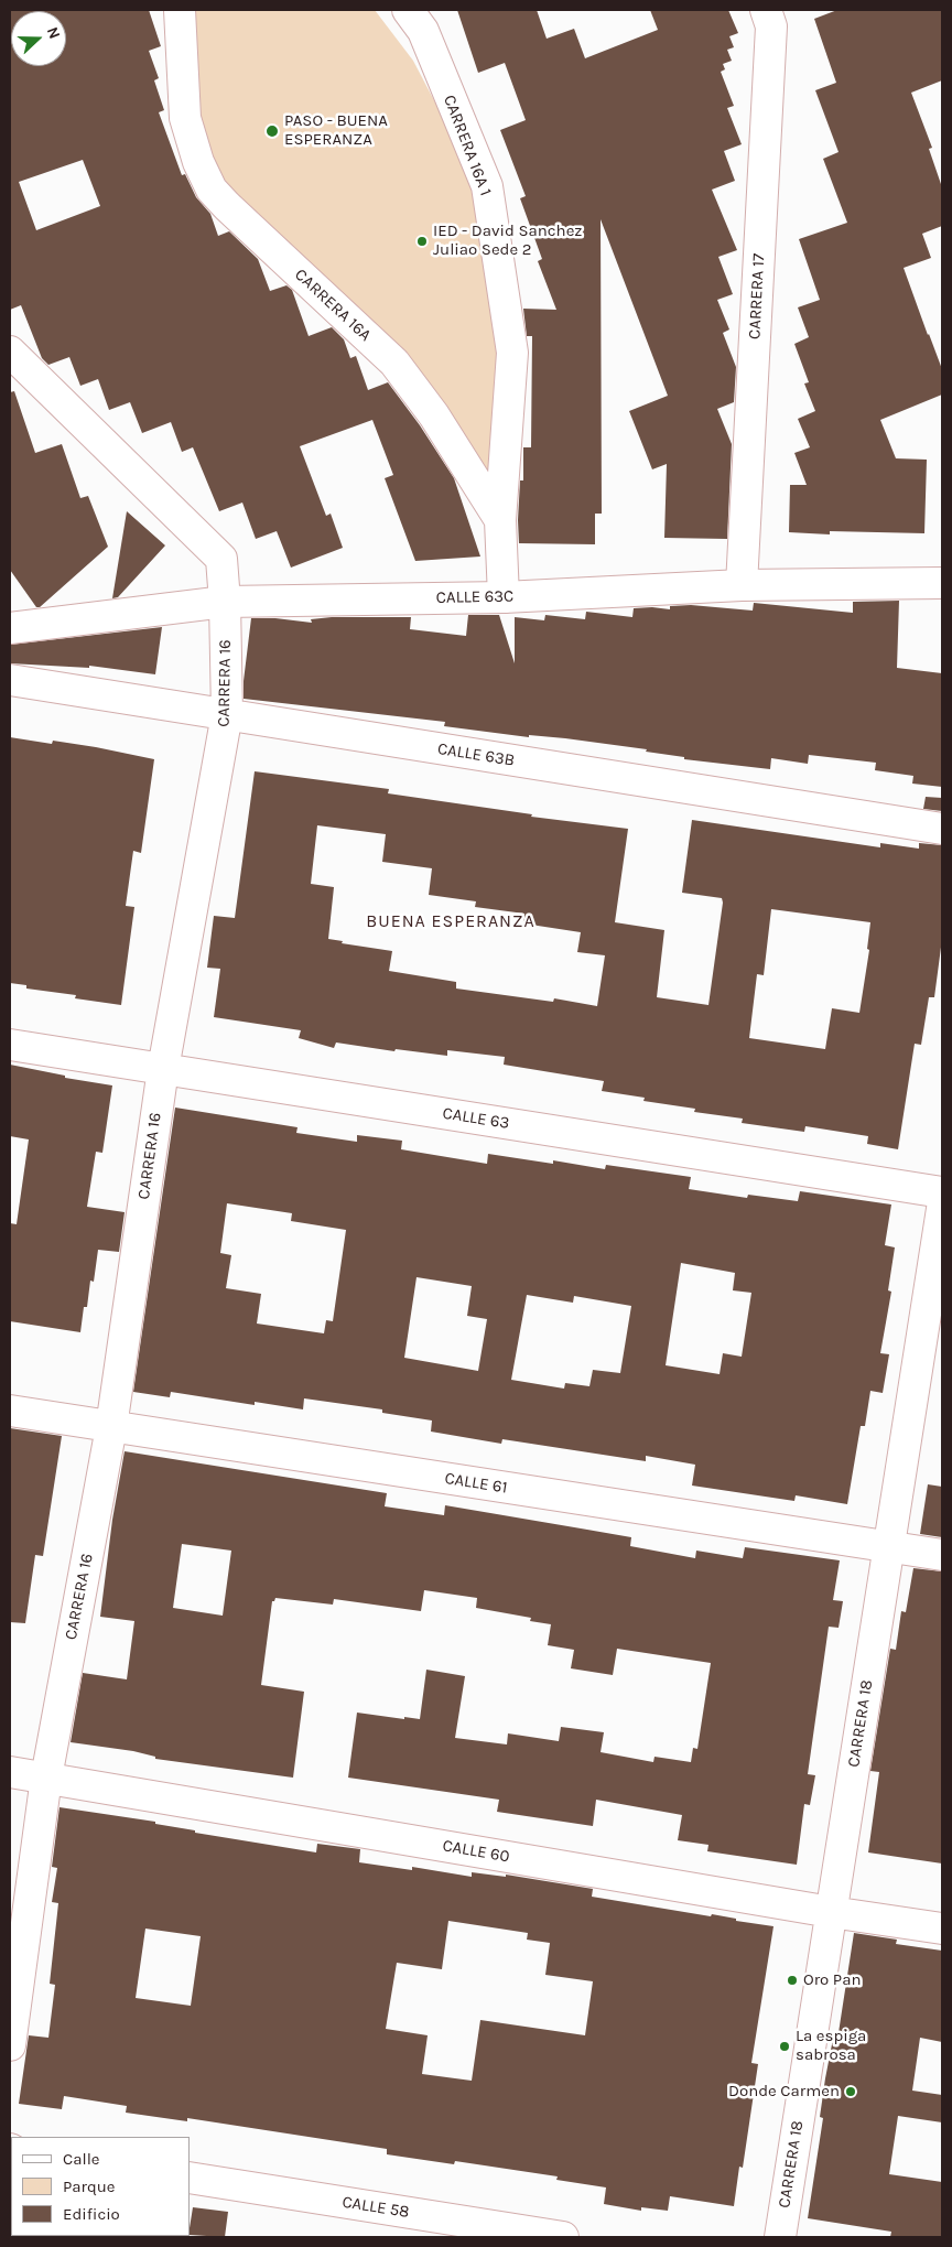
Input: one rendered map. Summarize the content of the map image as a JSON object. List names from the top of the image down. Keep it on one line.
{"streets":{"street":["CARRERA 16A 1","CARRERA 17","CARRERA 16A","CALLE 63C","CARRERA 16","CALLE 63B","CALLE 63","CALLE 61","CARRERA 18","CALLE 60","CALLE 58"]},"crossings":[["CARRERA 16A 1","CARRERA 16A"],["CARRERA 17","CALLE 63C"],["CARRERA 16A","CALLE 63C"],["CALLE 63C","CARRERA 16"],["CARRERA 16","CALLE 63B"],["CARRERA 16","CALLE 63"],["CARRERA 16","CALLE 61"],["CARRERA 16","CALLE 60"],["CALLE 61","CARRERA 18"],["CARRERA 18","CALLE 60"]],"districts":["BUENA ESPERANZA"],"places":["PASO - BUENA ESPERANZA","IED - David Sanchez Juliao Sede 2","Oro Pan","La espiga sabrosa","Donde Carmen"],"legend":["Calle","Parque","Edificio"],"north":"right"}
